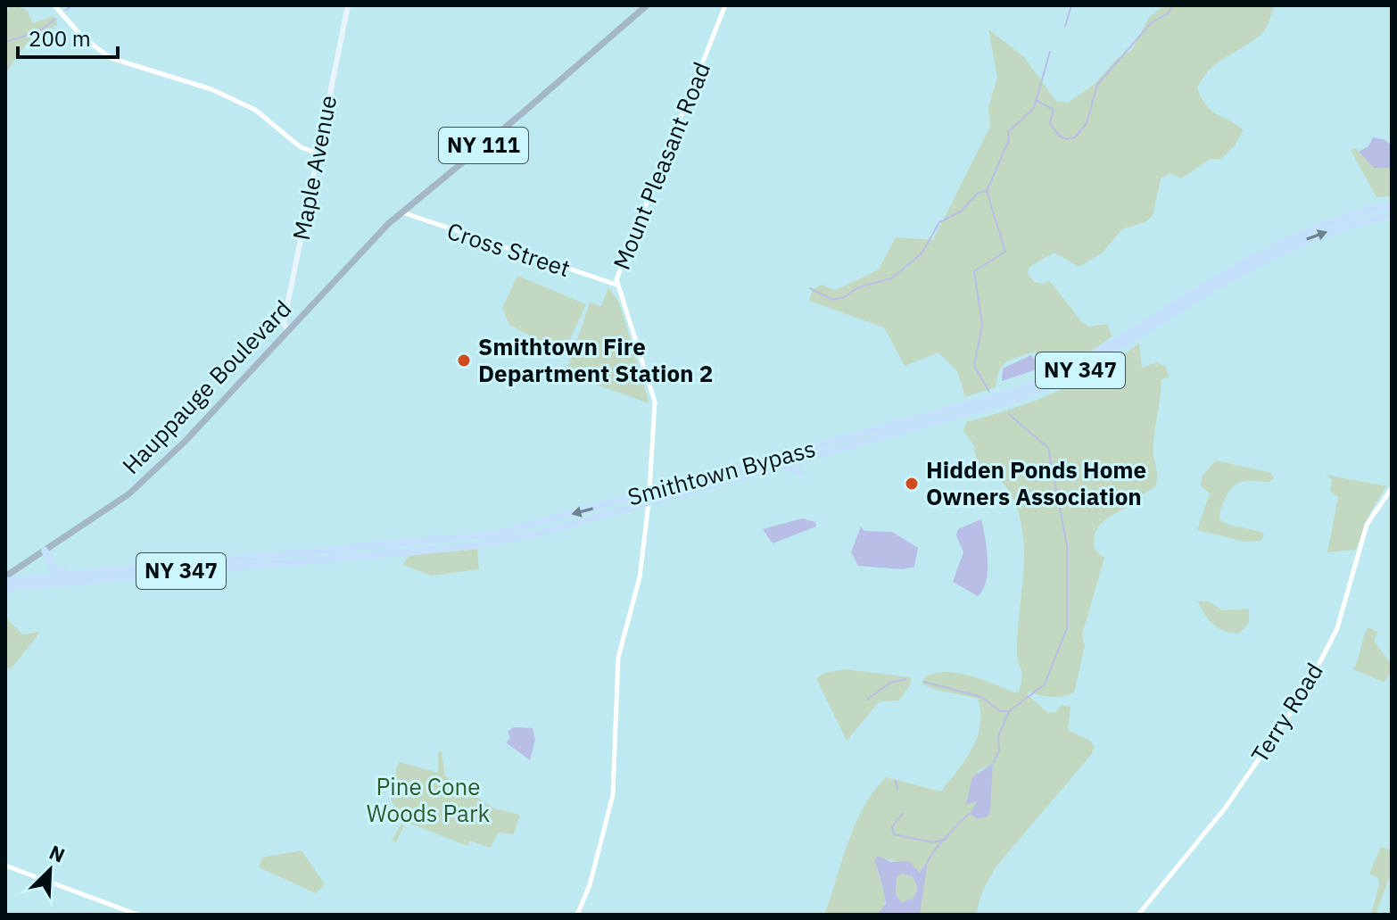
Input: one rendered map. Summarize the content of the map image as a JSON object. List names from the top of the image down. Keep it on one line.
{"streets":{"highway":["NY 347","Smithtown Bypass"],"main road":["NY 111","Maple Avenue","Hauppauge Boulevard"],"street":["Mount Pleasant Road","Cross Street","Terry Road"]},"crossings":[["NY 111","Cross Street"],["NY 111","Hauppauge Boulevard"],["Mount Pleasant Road","Cross Street"],["Mount Pleasant Road","Smithtown Bypass"],["Maple Avenue","Hauppauge Boulevard"],["Cross Street","Hauppauge Boulevard"],["Hauppauge Boulevard","Smithtown Bypass"]],"parks":["Pine Cone Woods Park"],"places":["Smithtown Fire Department Station 2","Hidden Ponds Home Owners Association"],"scale_bar":"200 m","north":"top right"}
